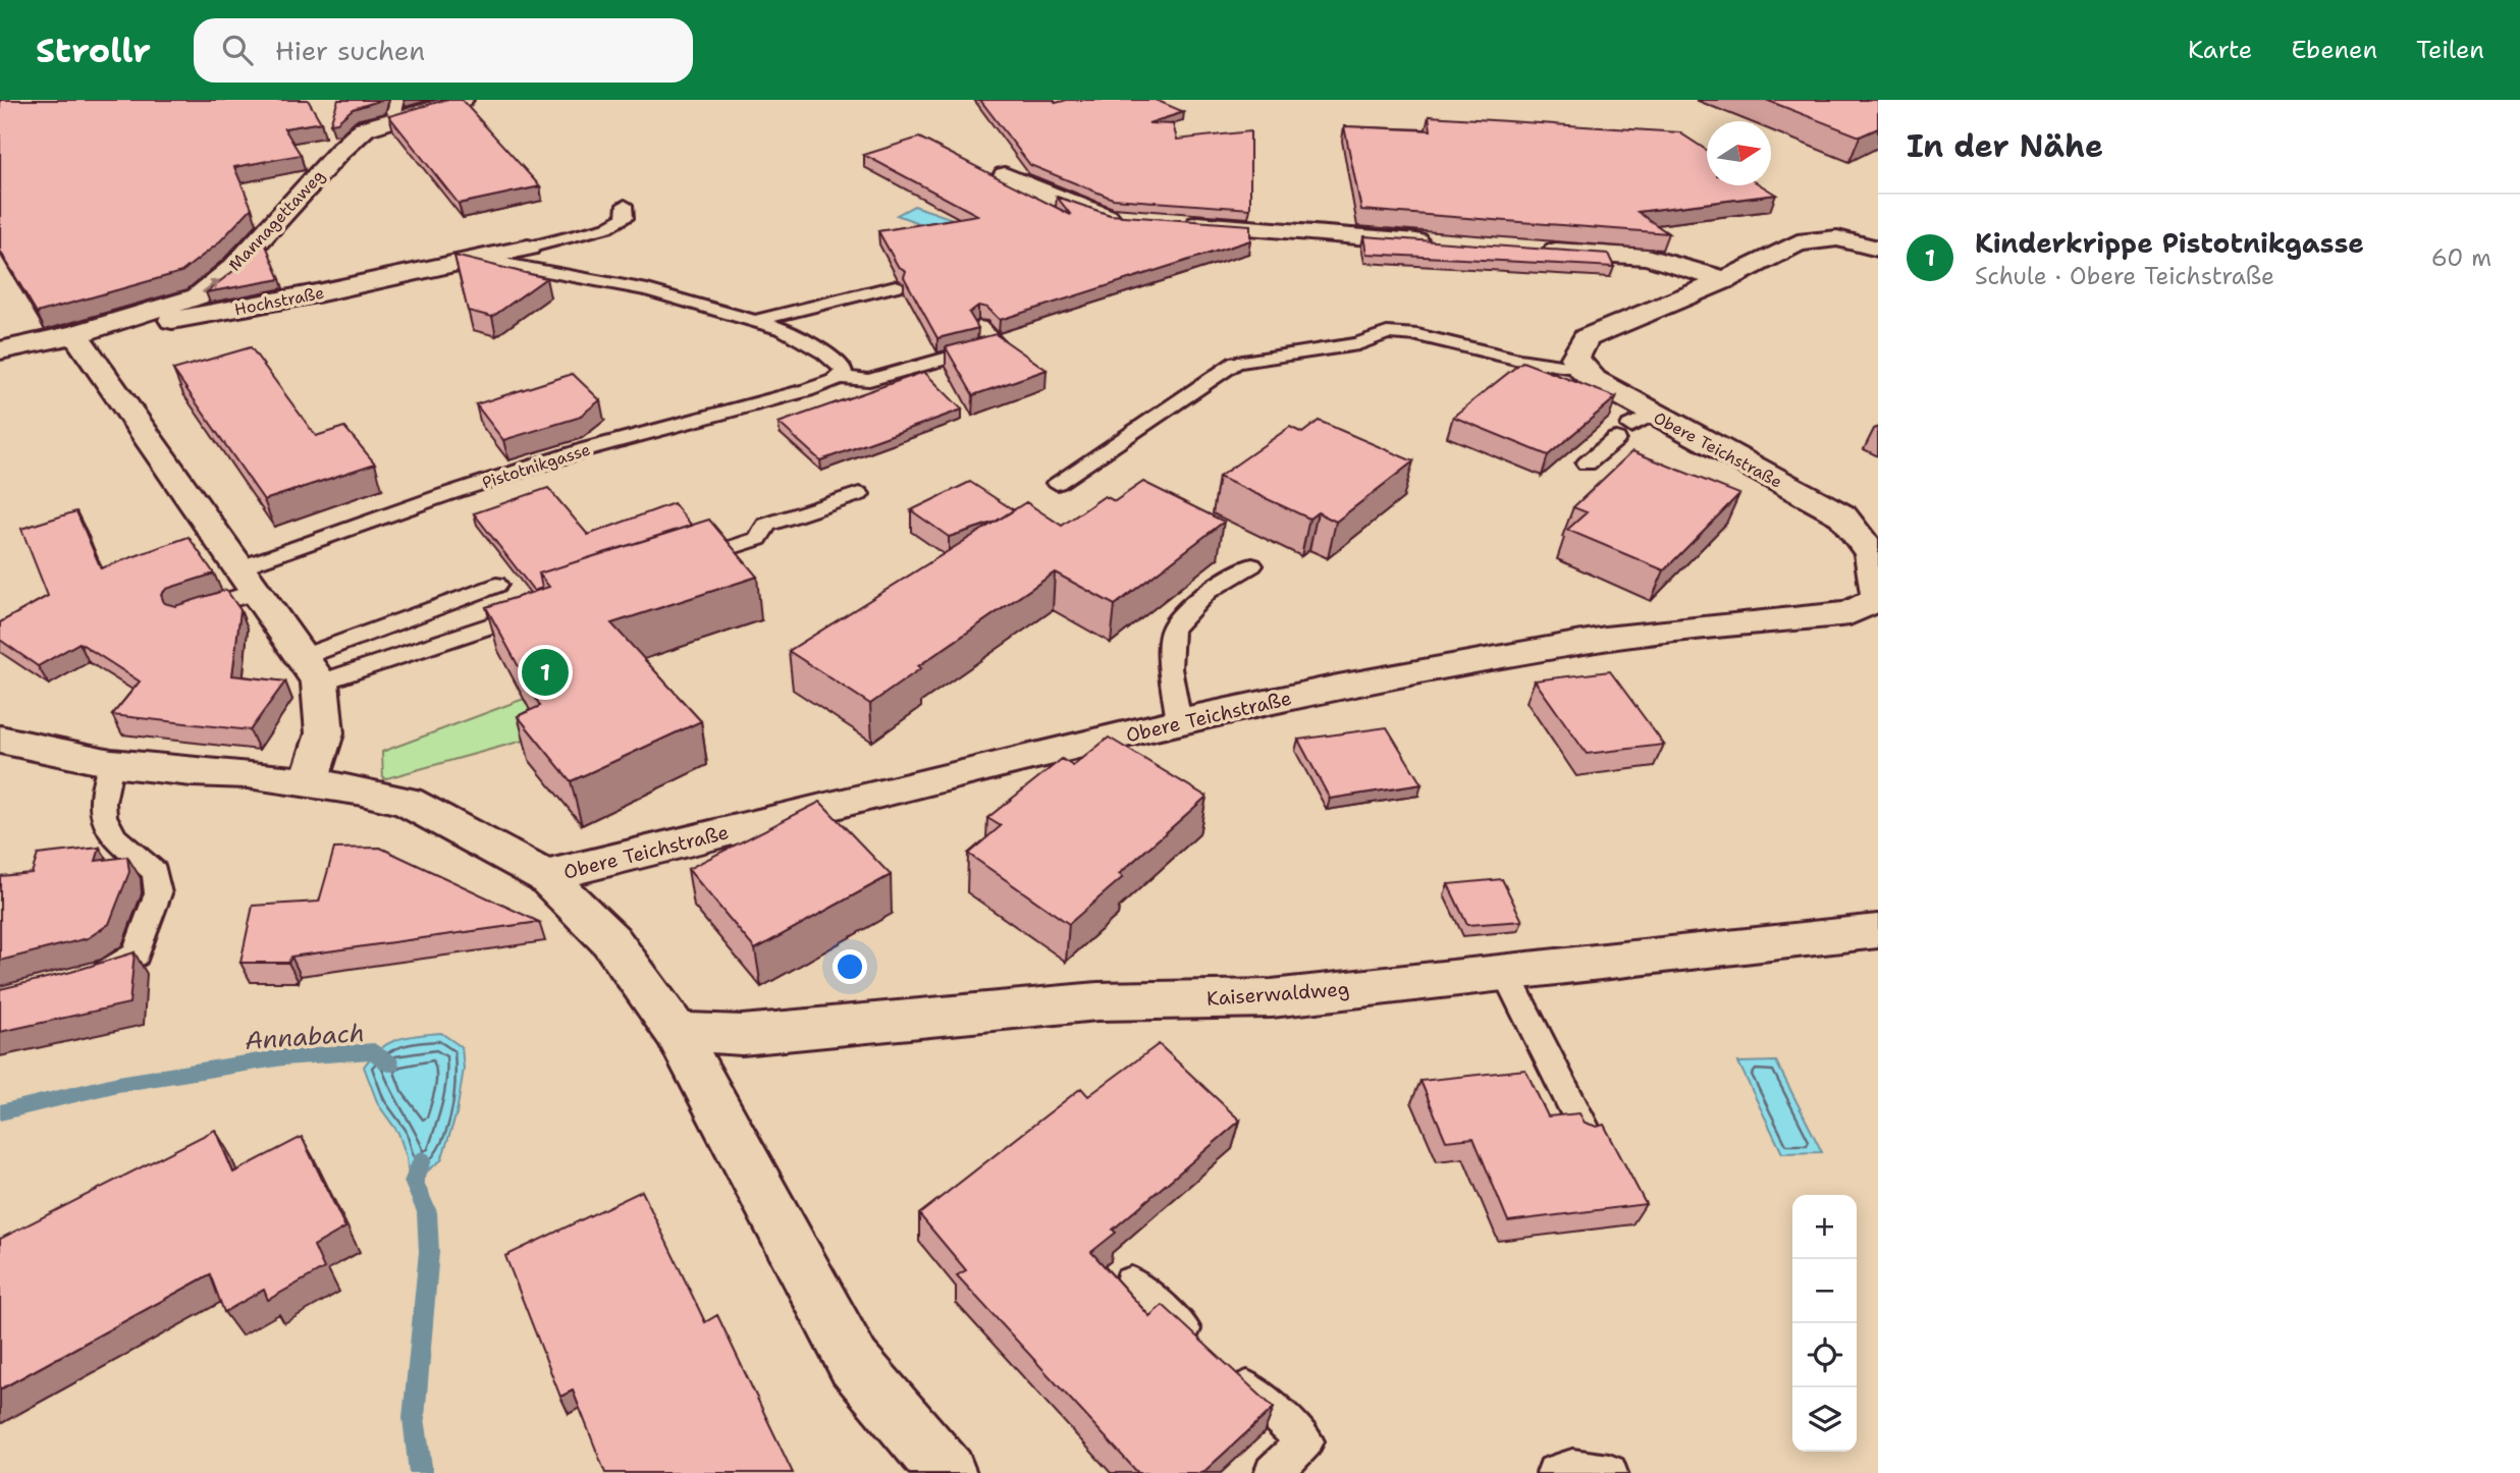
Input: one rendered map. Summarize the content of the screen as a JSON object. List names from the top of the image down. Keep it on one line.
{"streets":{"street":["Mannagettaweg","Hochstraße","Obere Teichstraße","Kaiserwaldweg"],"lane":["Pistotnikgasse"]},"crossings":[["Mannagettaweg","Hochstraße"],["Hochstraße","Pistotnikgasse"],["Obere Teichstraße","Kaiserwaldweg"]],"one_way":["Mannagettaweg"],"water":["Annabach"],"north":"right","page":{"header":"Strollr","search":"Hier suchen","nav":["Karte","Ebenen","Teilen"],"heading":"In der Nähe","list":[{"mark":"1","name":"Kinderkrippe Pistotnikgasse","note":"Schule · Obere Teichstraße","value":"60 m"}],"pins":"1","map_buttons":["+","−"]}}
